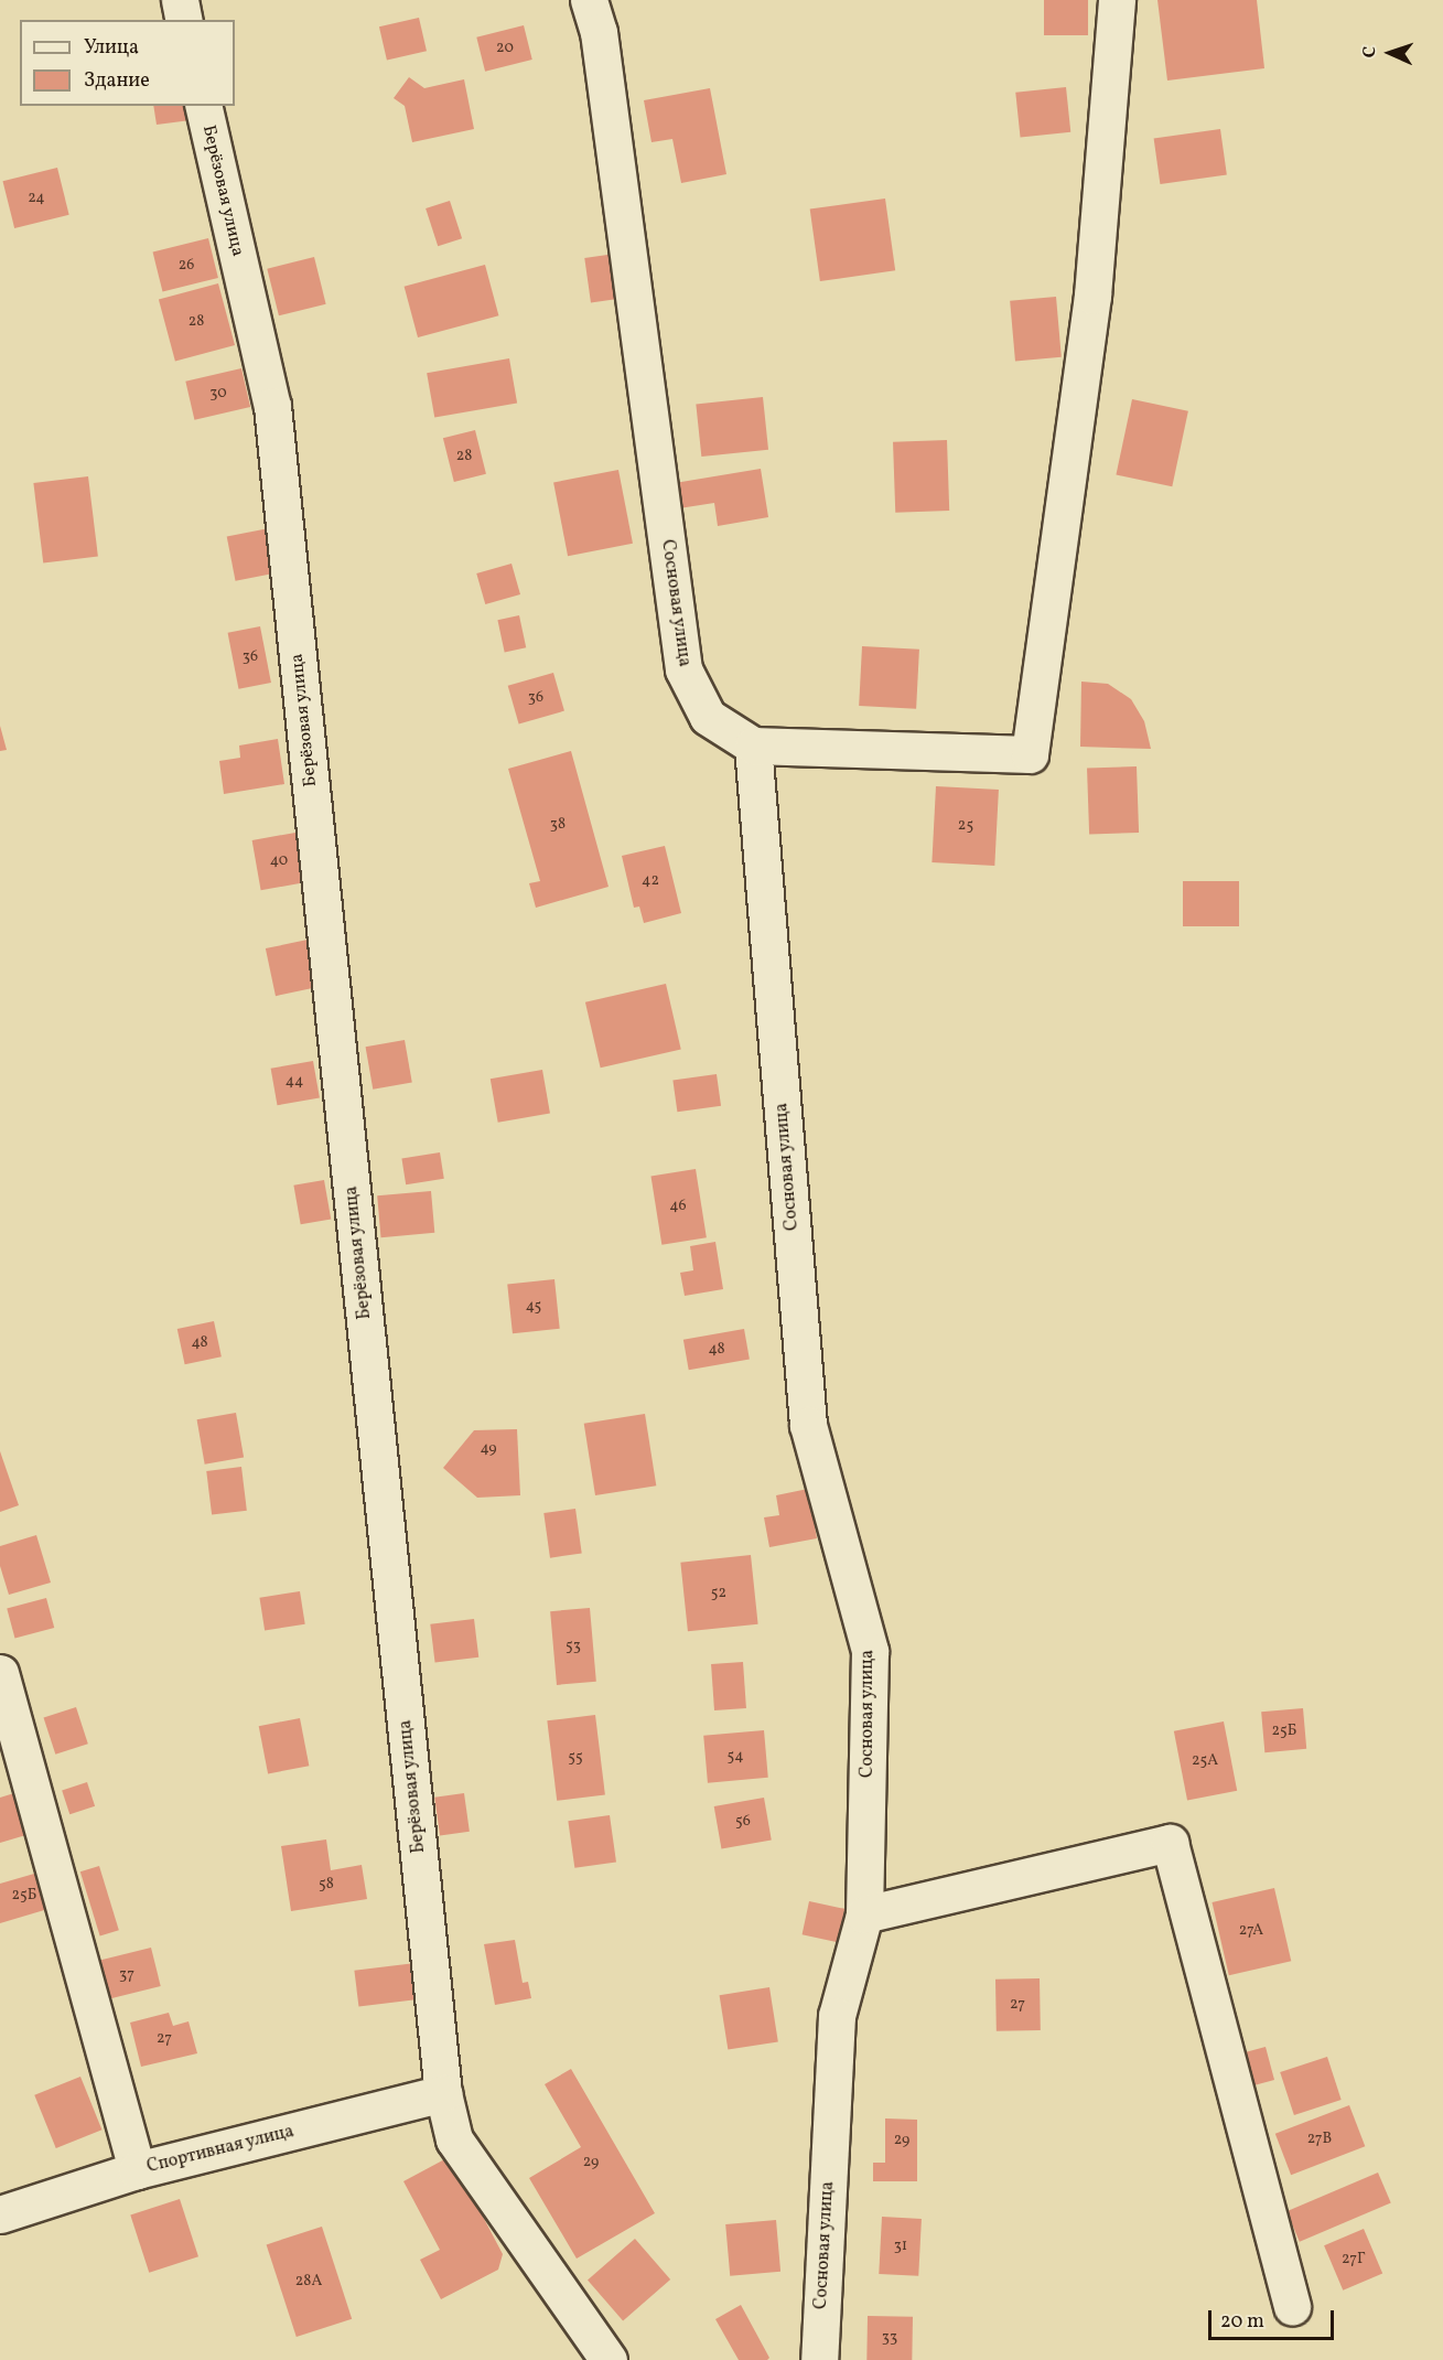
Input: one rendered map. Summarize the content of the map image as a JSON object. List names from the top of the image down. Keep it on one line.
{"streets":{"street":["Берёзовая улица","Сосновая улица","Спортивная улица"]},"crossings":[["Берёзовая улица","Спортивная улица"]],"house_numbers":["20","24","26","28","30","28","36","36","38","25","40","42","44","46","45","48","48","49","52","53","25Б","54","55","25А","56","58","25Б","27А","37","27","27","27В","29","29","31","27Г","28А","33"],"legend":["Улица","Здание"],"scale_bar":"20 m","north":"left"}
